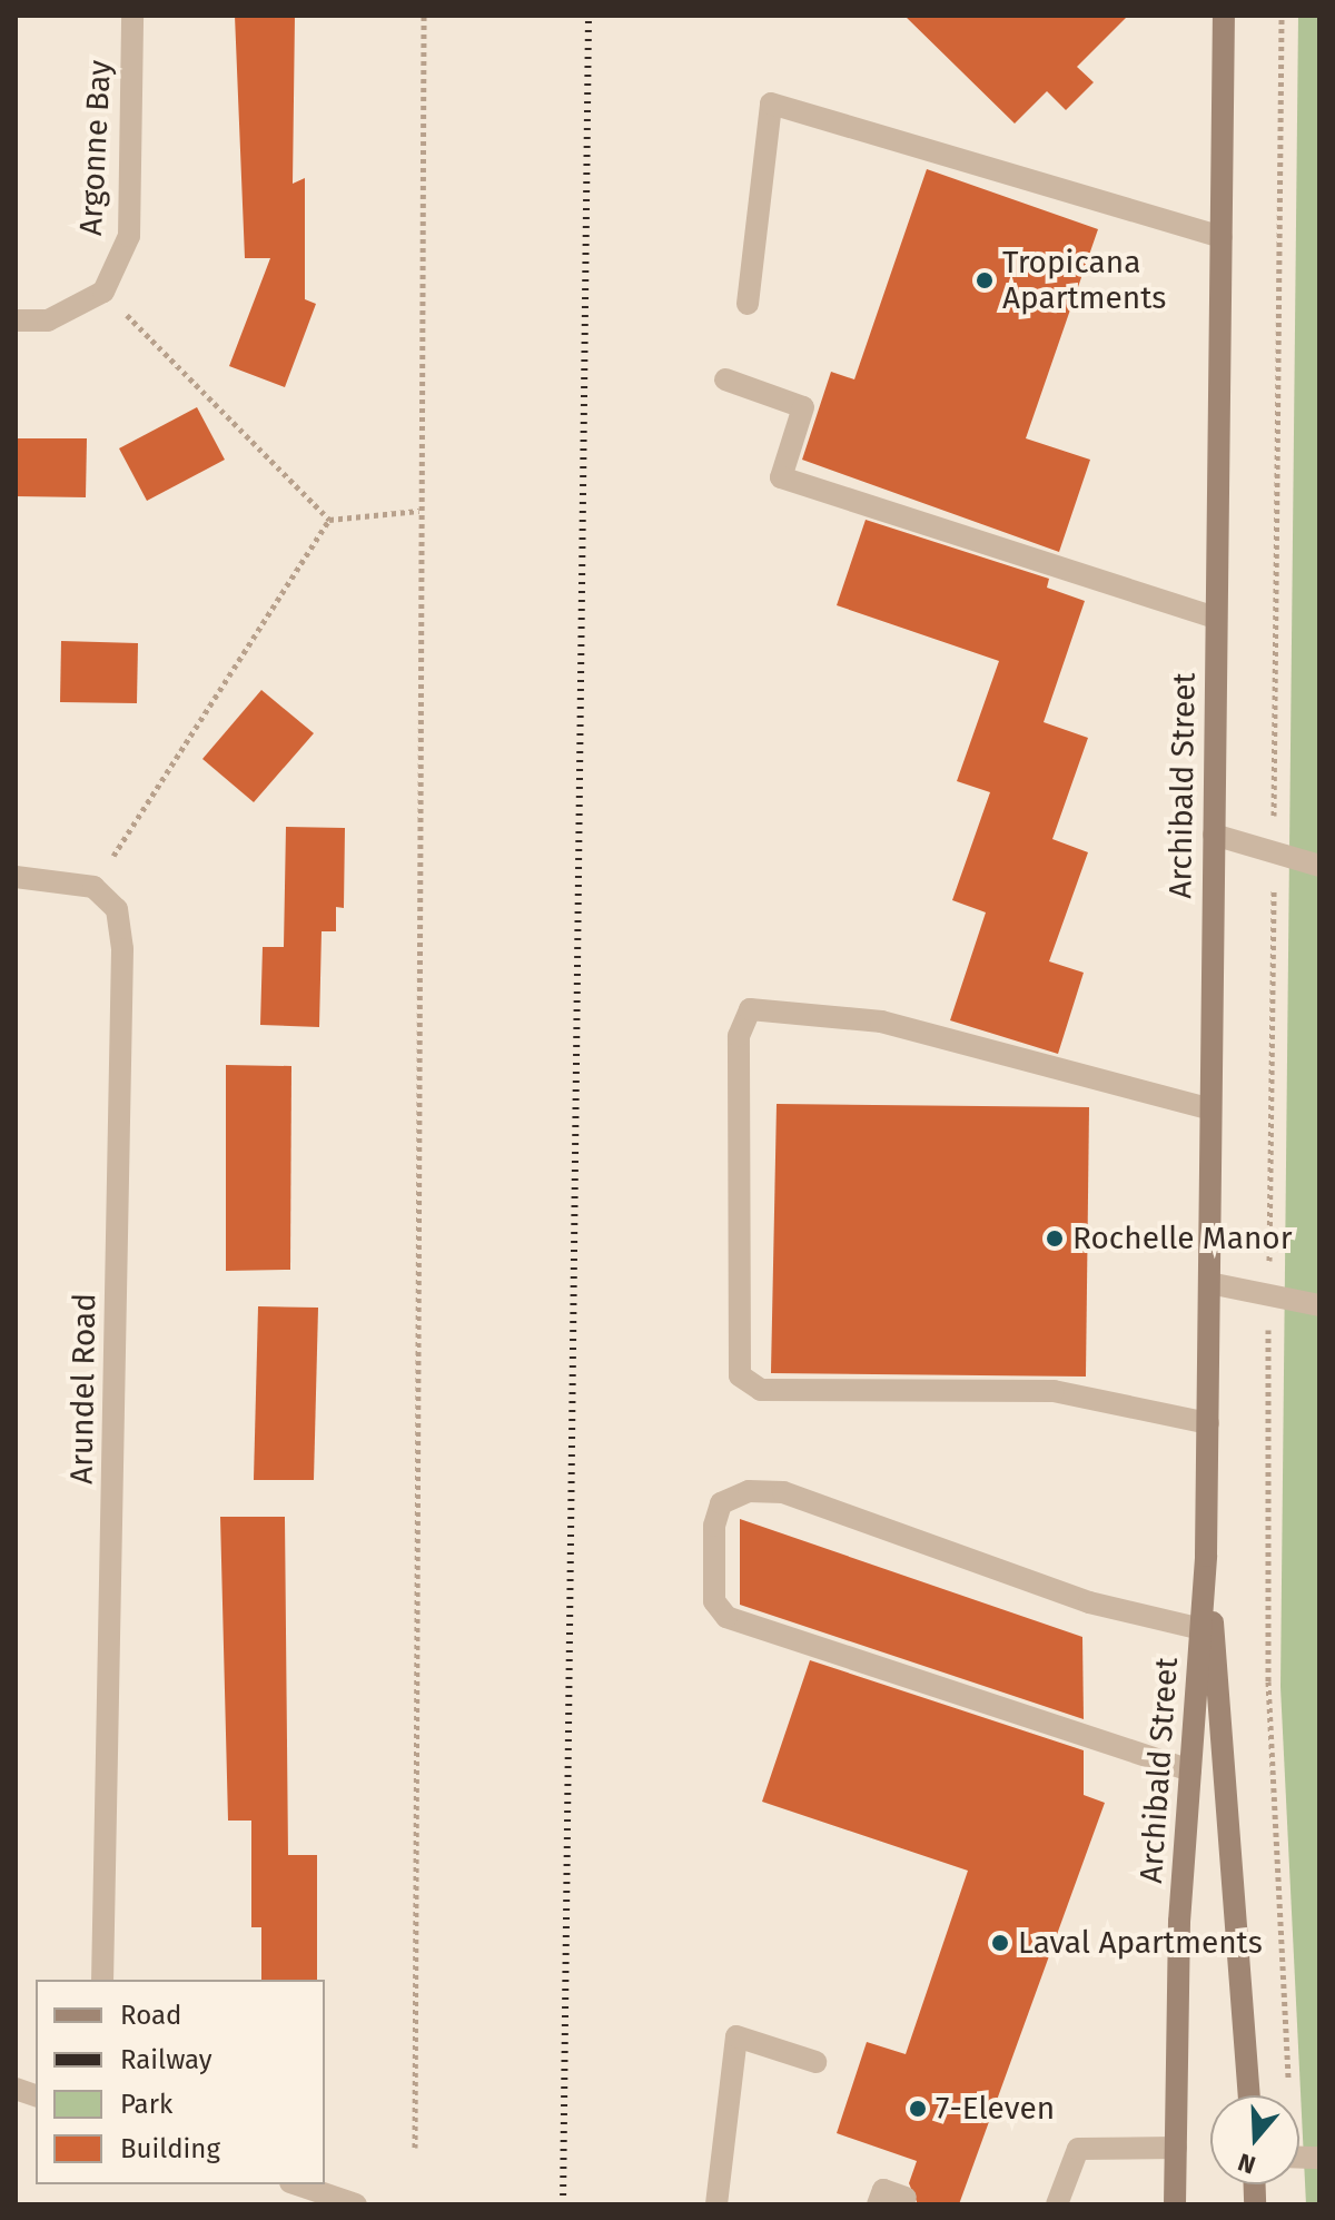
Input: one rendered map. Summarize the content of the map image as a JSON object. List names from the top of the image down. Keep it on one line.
{"streets":{"main road":["Archibald Street"],"street":["Argonne Bay","Arundel Road"]},"places":["Tropicana Apartments","Rochelle Manor","Laval Apartments","7-Eleven"],"legend":["Road","Railway","Park","Building"],"north":"bottom"}
